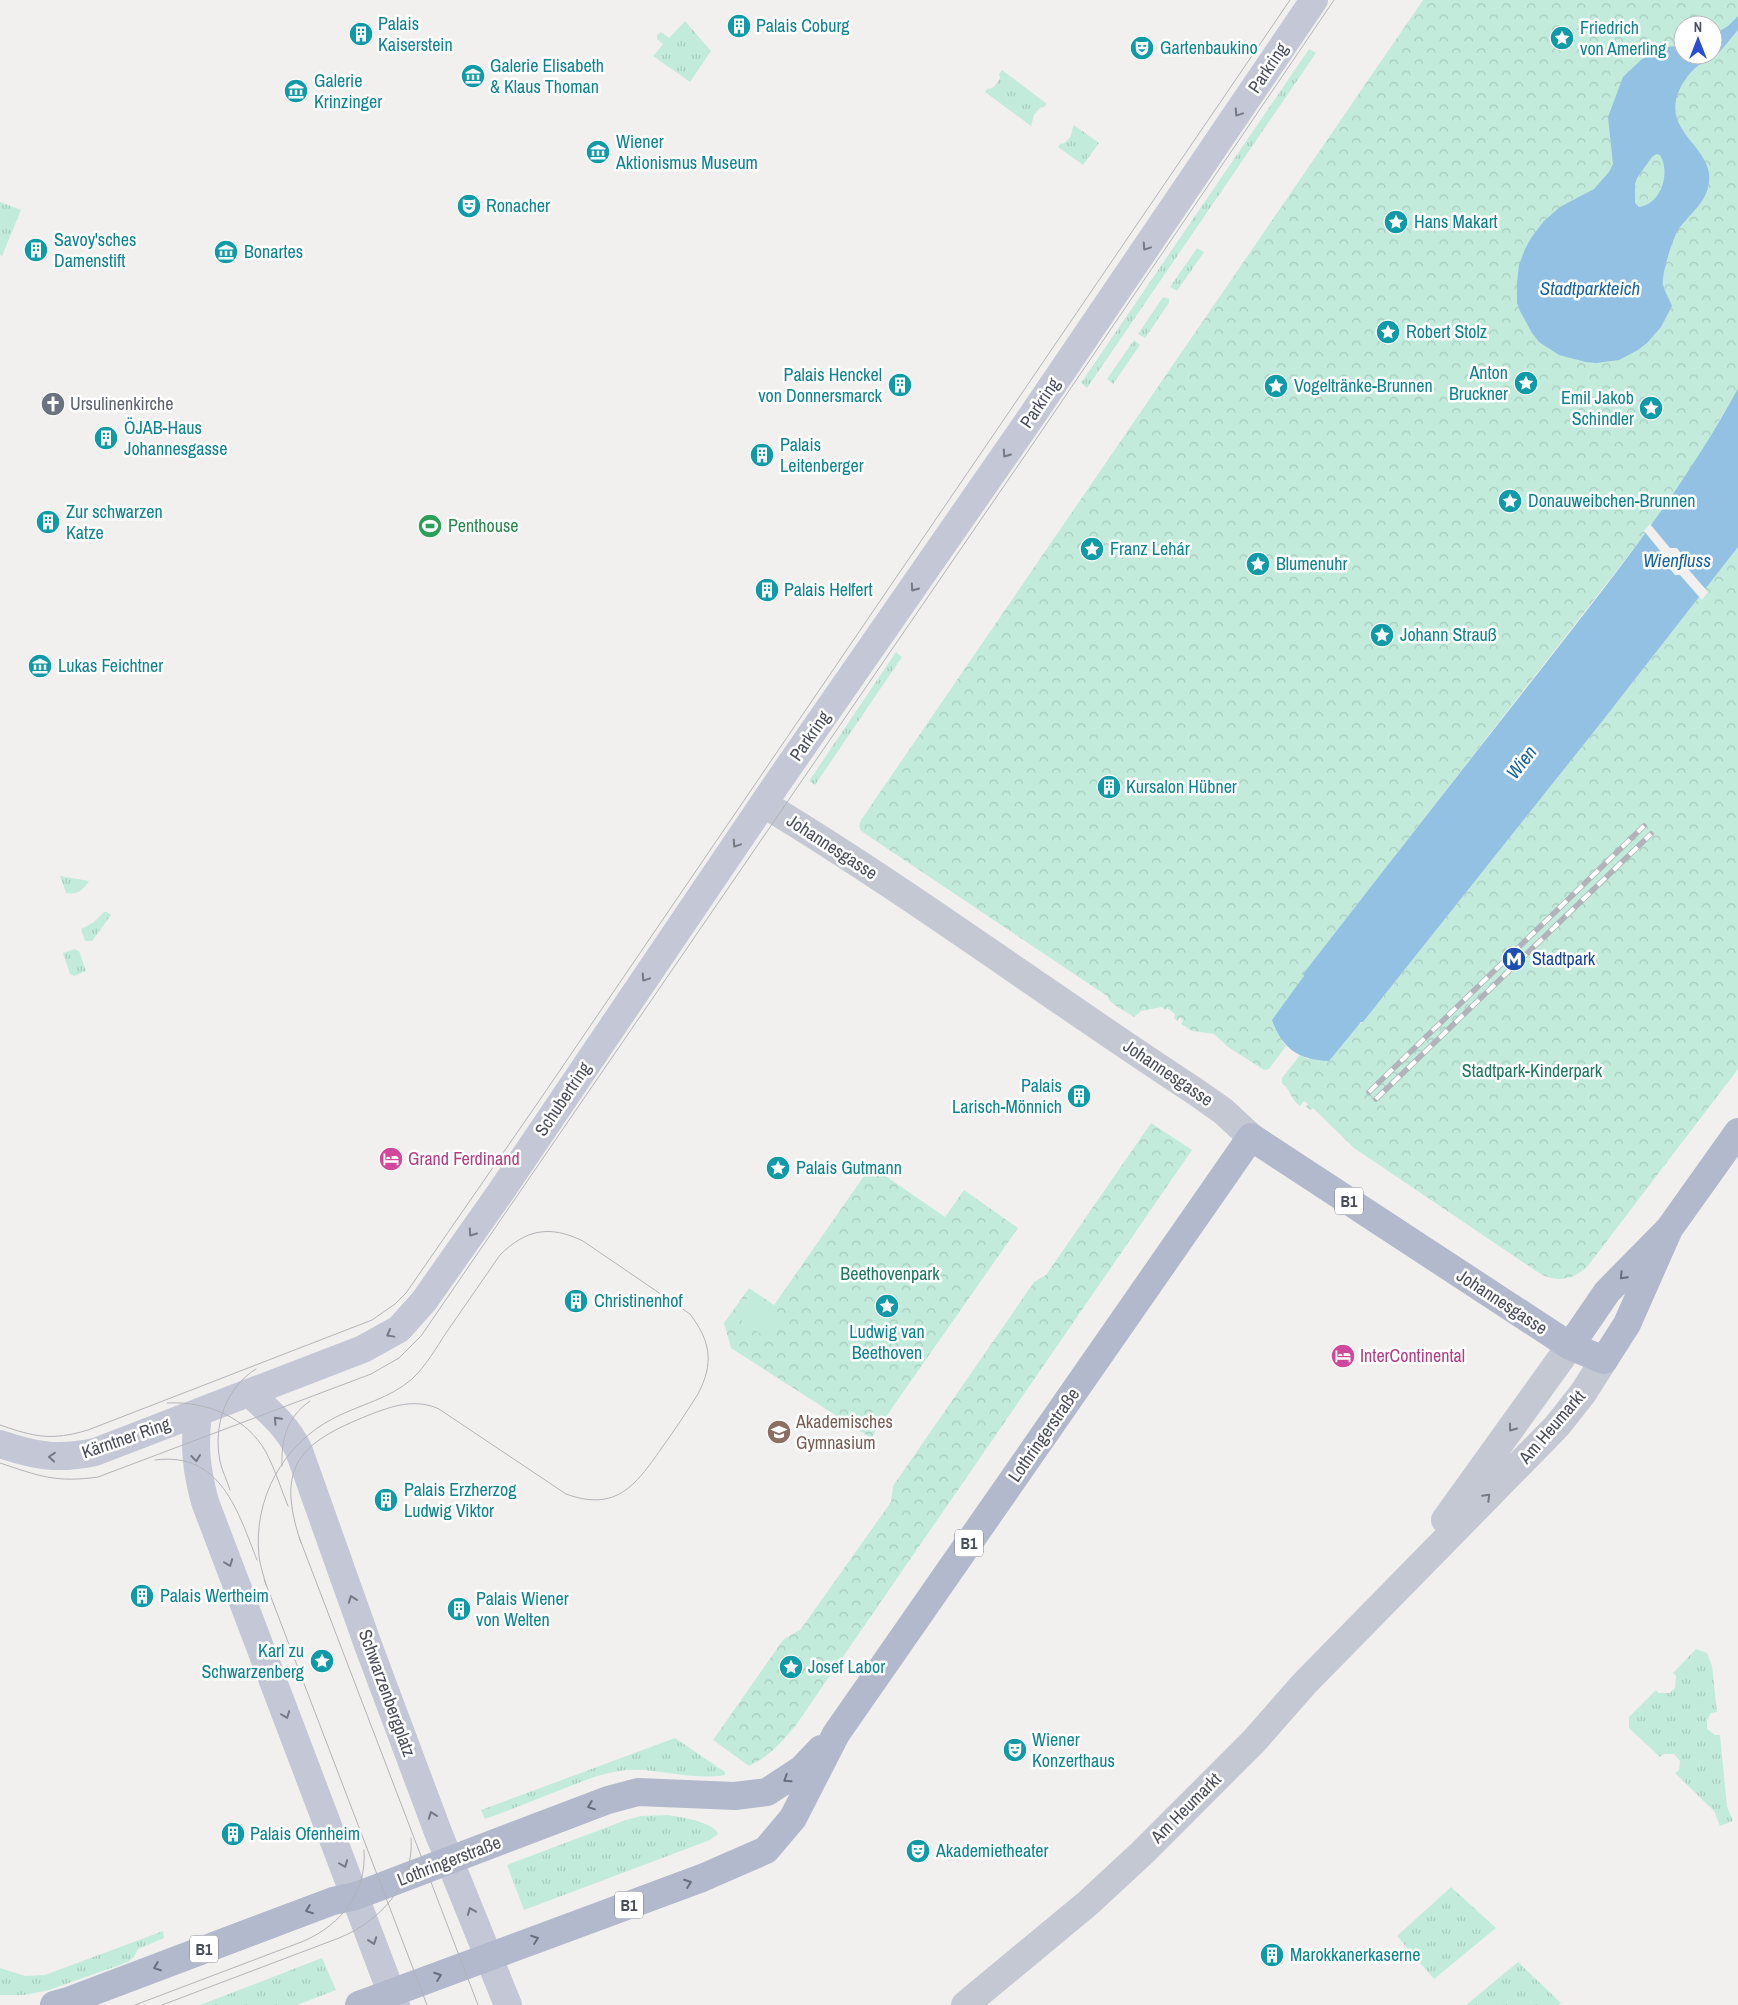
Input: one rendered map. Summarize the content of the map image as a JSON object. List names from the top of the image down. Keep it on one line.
{"streets":{"main road":["Parkring","Johannesgasse","Schubertring","B1","Am Heumarkt","Lothringerstraße","Kärntner Ring","Schwarzenbergplatz"]},"crossings":[["Parkring","Johannesgasse"],["Parkring","Schubertring"],["Johannesgasse","Schubertring"],["Johannesgasse","B1"],["Johannesgasse","Am Heumarkt"],["Johannesgasse","Lothringerstraße"],["Schubertring","Kärntner Ring"],["Schubertring","Schwarzenbergplatz"],["B1","Am Heumarkt"],["Lothringerstraße","Schwarzenbergplatz"],["Kärntner Ring","Schwarzenbergplatz"]],"one_way":["Parkring","Schubertring","Kärntner Ring"],"water":["Stadtparkteich","Wienfluss","Wien"],"parks":["Stadtpark-Kinderpark","Beethovenpark"],"places":{"building":["Palais Coburg","Palais Kaiserstein","Savoy'sches Damenstift","Palais Henckel von Donnersmarck","ÖJAB-Haus Johannesgasse","Palais Leitenberger","Zur schwarzen Katze","Palais Helfert","Kursalon Hübner","Palais Larisch-Mönnich","Christinenhof","Palais Erzherzog Ludwig Viktor","Palais Wertheim","Palais Wiener von Welten","Palais Ofenheim","Marokkanerkaserne"],"place":["Friedrich von Amerling","Hans Makart","Robert Stolz","Anton Bruckner","Vogeltränke-Brunnen","Emil Jakob Schindler","Donauweibchen-Brunnen","Franz Lehár","Blumenuhr","Johann Strauß","Palais Gutmann","Ludwig van Beethoven","Karl zu Schwarzenberg","Josef Labor"],"theatre":["Gartenbaukino","Ronacher","Wiener Konzerthaus","Akademietheater"],"museum":["Galerie Elisabeth & Klaus Thoman","Galerie Krinzinger","Wiener Aktionismus Museum","Bonartes","Lukas Feichtner"],"church":["Ursulinenkirche"],"sports":["Penthouse"],"metro station":["Stadtpark"],"hotel":["Grand Ferdinand","InterContinental"],"school or university":["Akademisches Gymnasium"]},"north":"top"}
